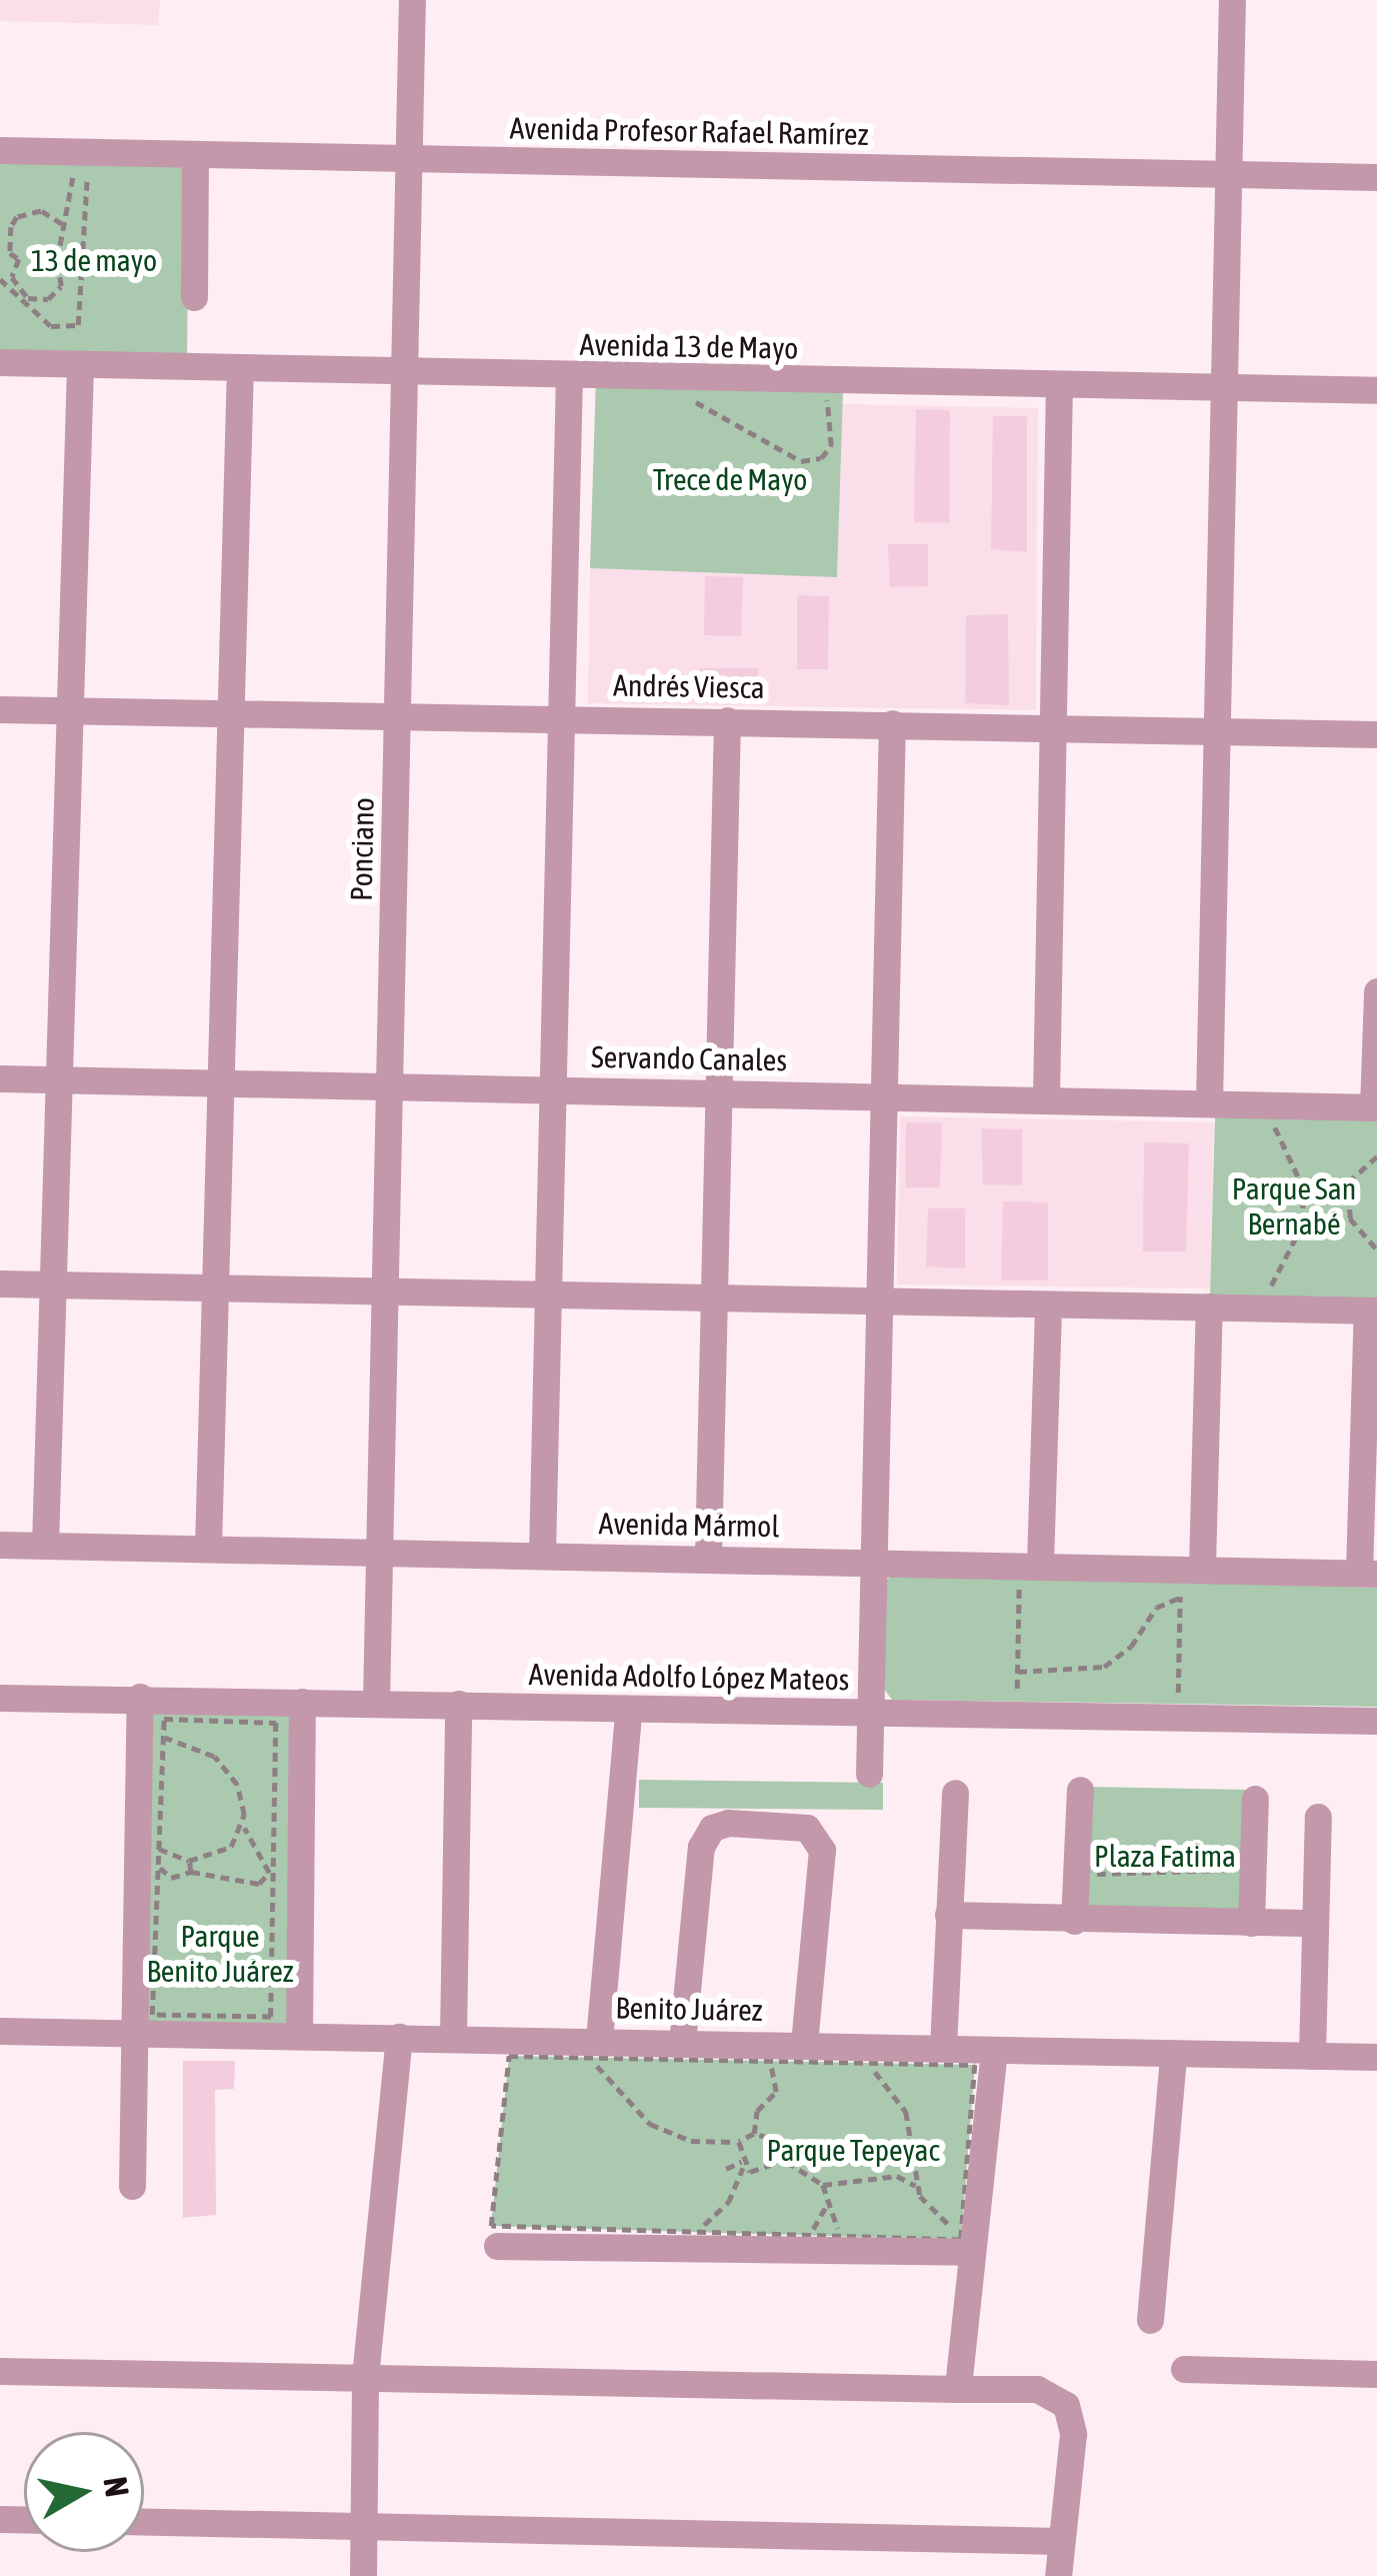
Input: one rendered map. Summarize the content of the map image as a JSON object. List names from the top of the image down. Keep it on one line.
{"streets":{"street":["Avenida Profesor Rafael Ramírez","Avenida 13 de Mayo","Andrés Viesca","Ponciano","Servando Canales","Avenida Mármol","Avenida Adolfo López Mateos","Benito Juárez"]},"crossings":[["Avenida Profesor Rafael Ramírez","Ponciano"],["Avenida 13 de Mayo","Ponciano"],["Andrés Viesca","Ponciano"],["Ponciano","Servando Canales"],["Ponciano","Avenida Mármol"],["Ponciano","Avenida Adolfo López Mateos"]],"parks":["13 de mayo","Trece de Mayo","Parque San Bernabé","Plaza Fatima","Parque Benito Juárez","Parque Tepeyac"],"north":"right"}
